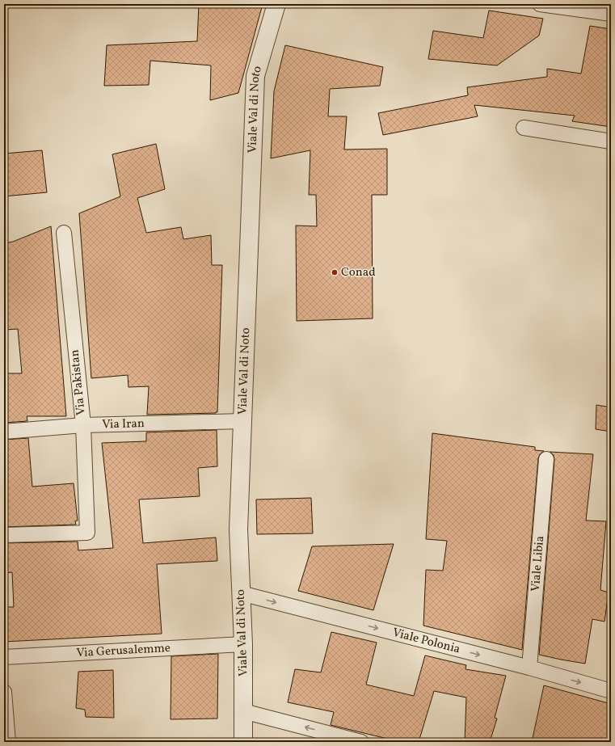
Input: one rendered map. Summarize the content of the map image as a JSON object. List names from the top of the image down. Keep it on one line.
{"streets":{"street":["Viale Val di Noto","Via Pakistan","Via Iran","Viale Libia","Viale Polonia","Via Gerusalemme"]},"crossings":[["Viale Val di Noto","Via Iran"],["Viale Val di Noto","Viale Polonia"],["Viale Val di Noto","Via Gerusalemme"],["Via Pakistan","Via Iran"],["Viale Libia","Viale Polonia"]],"places":["Conad"]}
